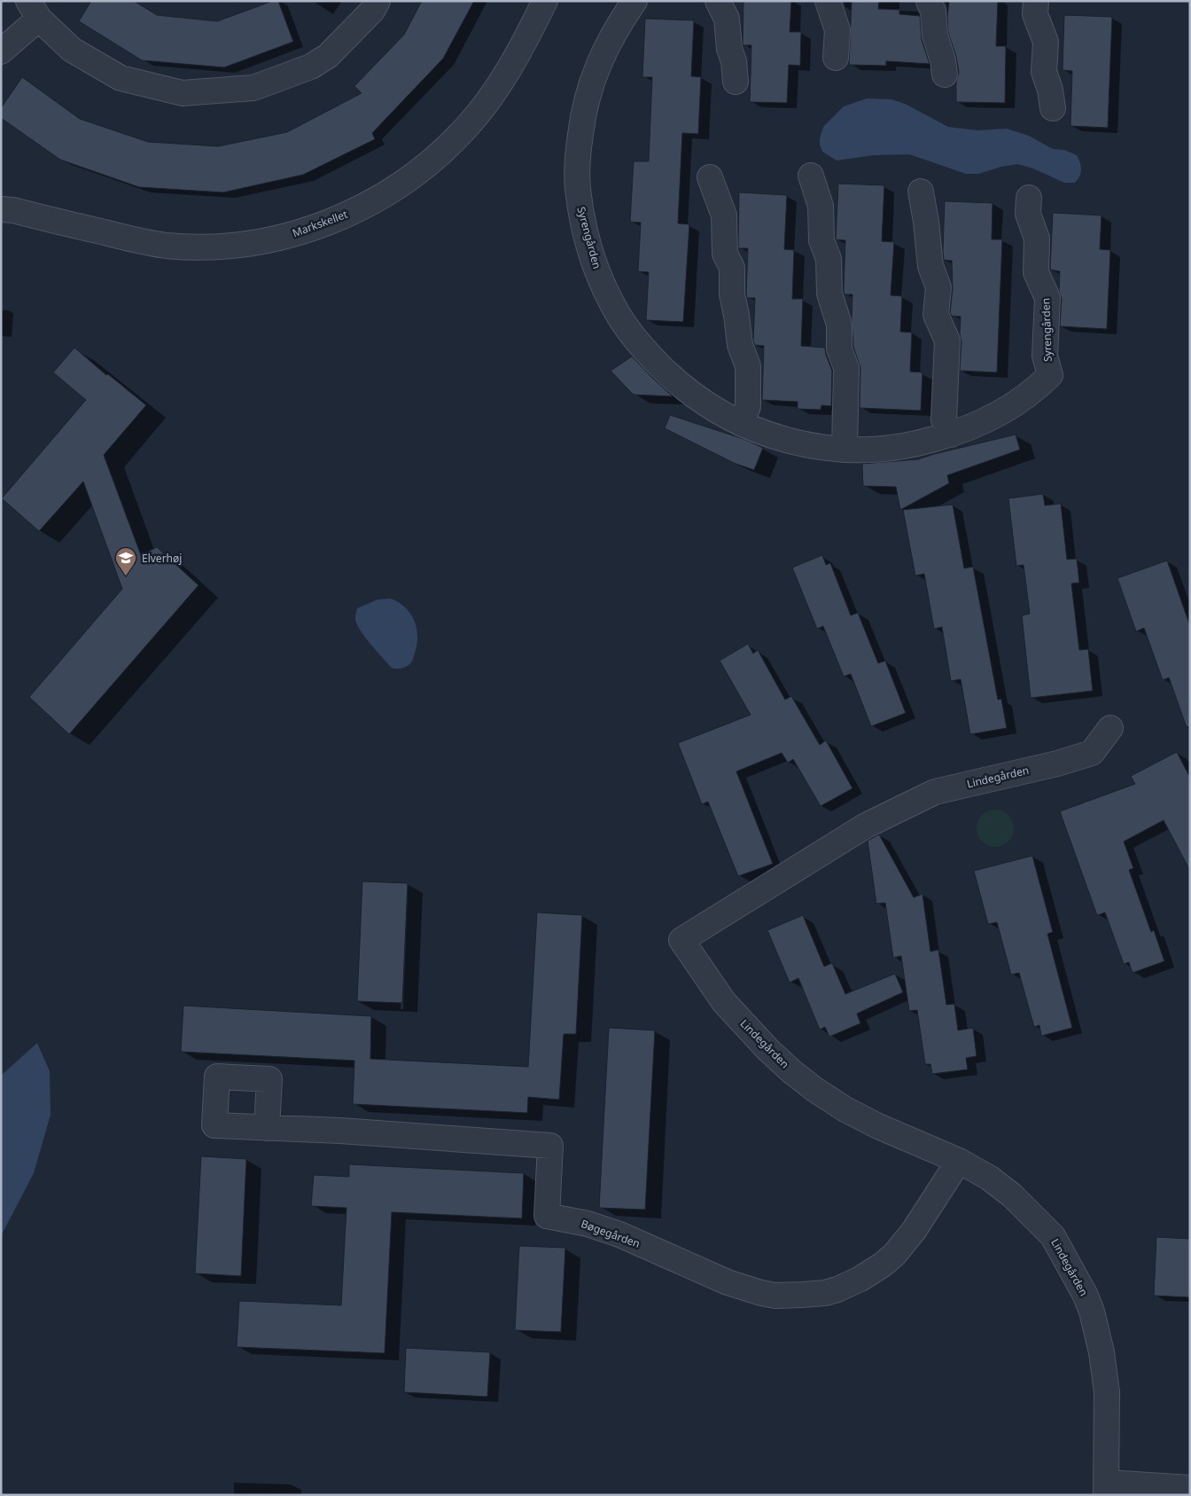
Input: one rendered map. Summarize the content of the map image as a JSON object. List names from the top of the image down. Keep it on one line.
{"streets":{"street":["Markskellet","Syrengården","Lindegården","Bøgegården"]},"crossings":[["Lindegården","Bøgegården"]],"places":{"school or university":["Elverhøj"]}}
